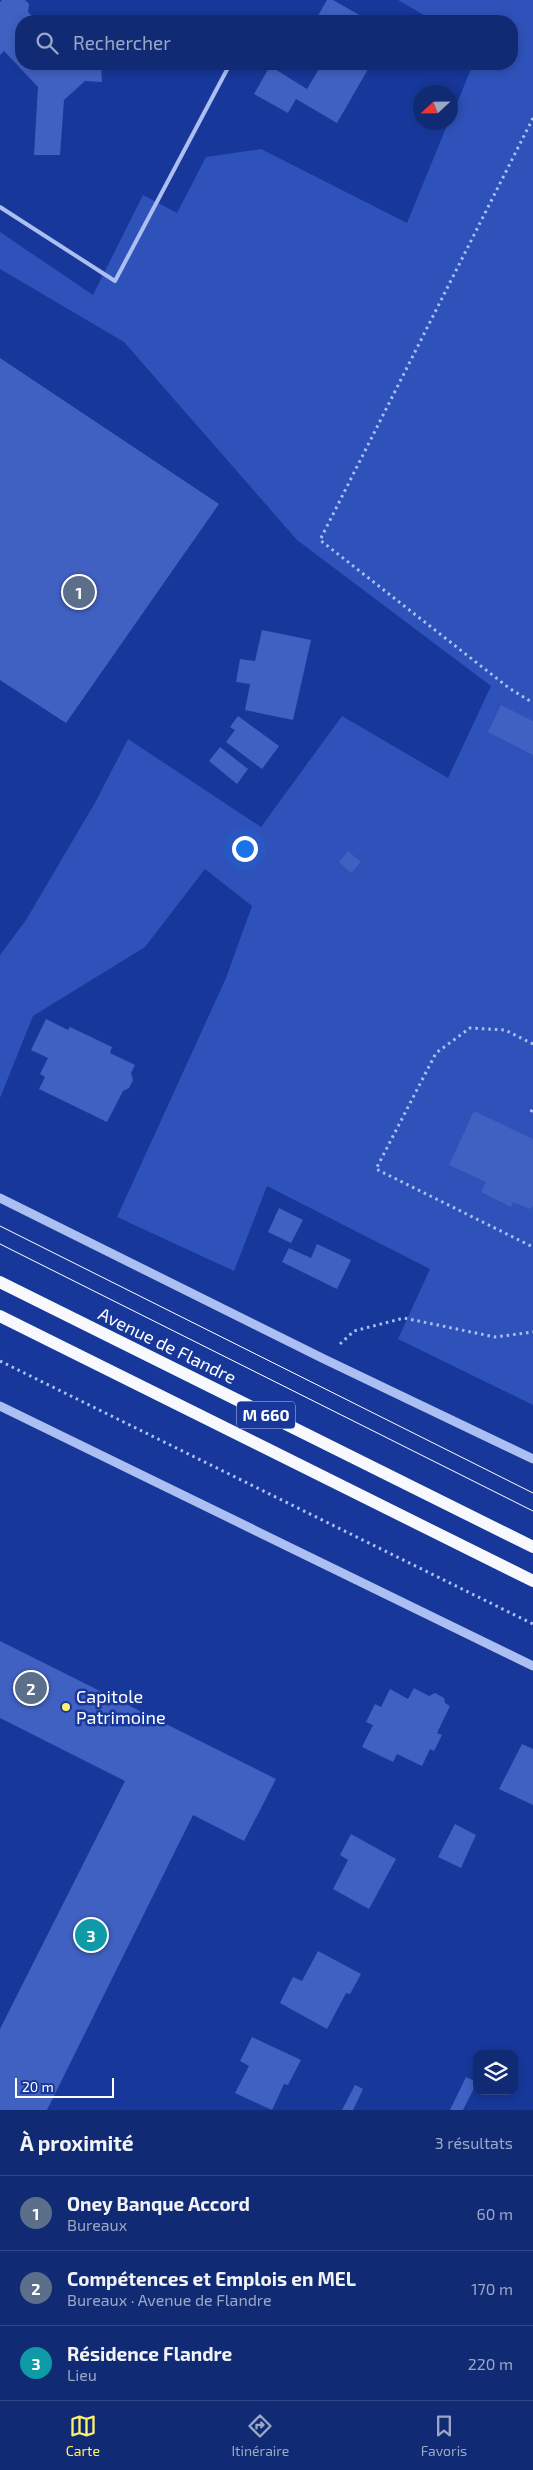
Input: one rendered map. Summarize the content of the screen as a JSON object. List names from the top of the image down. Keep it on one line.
{"streets":{"main road":["Avenue de Flandre","M 660"]},"places":["Capitole Patrimoine"],"scale_bar":"20 m","north":"left","page":{"search":"Rechercher","pins":["1","2","3"],"scale":"20 m","heading":["À proximité","3 résultats"],"list":[{"mark":"1","name":"Oney Banque Accord","note":"Bureaux","value":"60 m"},{"mark":"2","name":"Compétences et Emplois en MEL","note":"Bureaux · Avenue de Flandre","value":"170 m"},{"mark":"3","name":"Résidence Flandre","note":"Lieu","value":"220 m"}],"nav":["Carte","Itinéraire","Favoris"]}}
